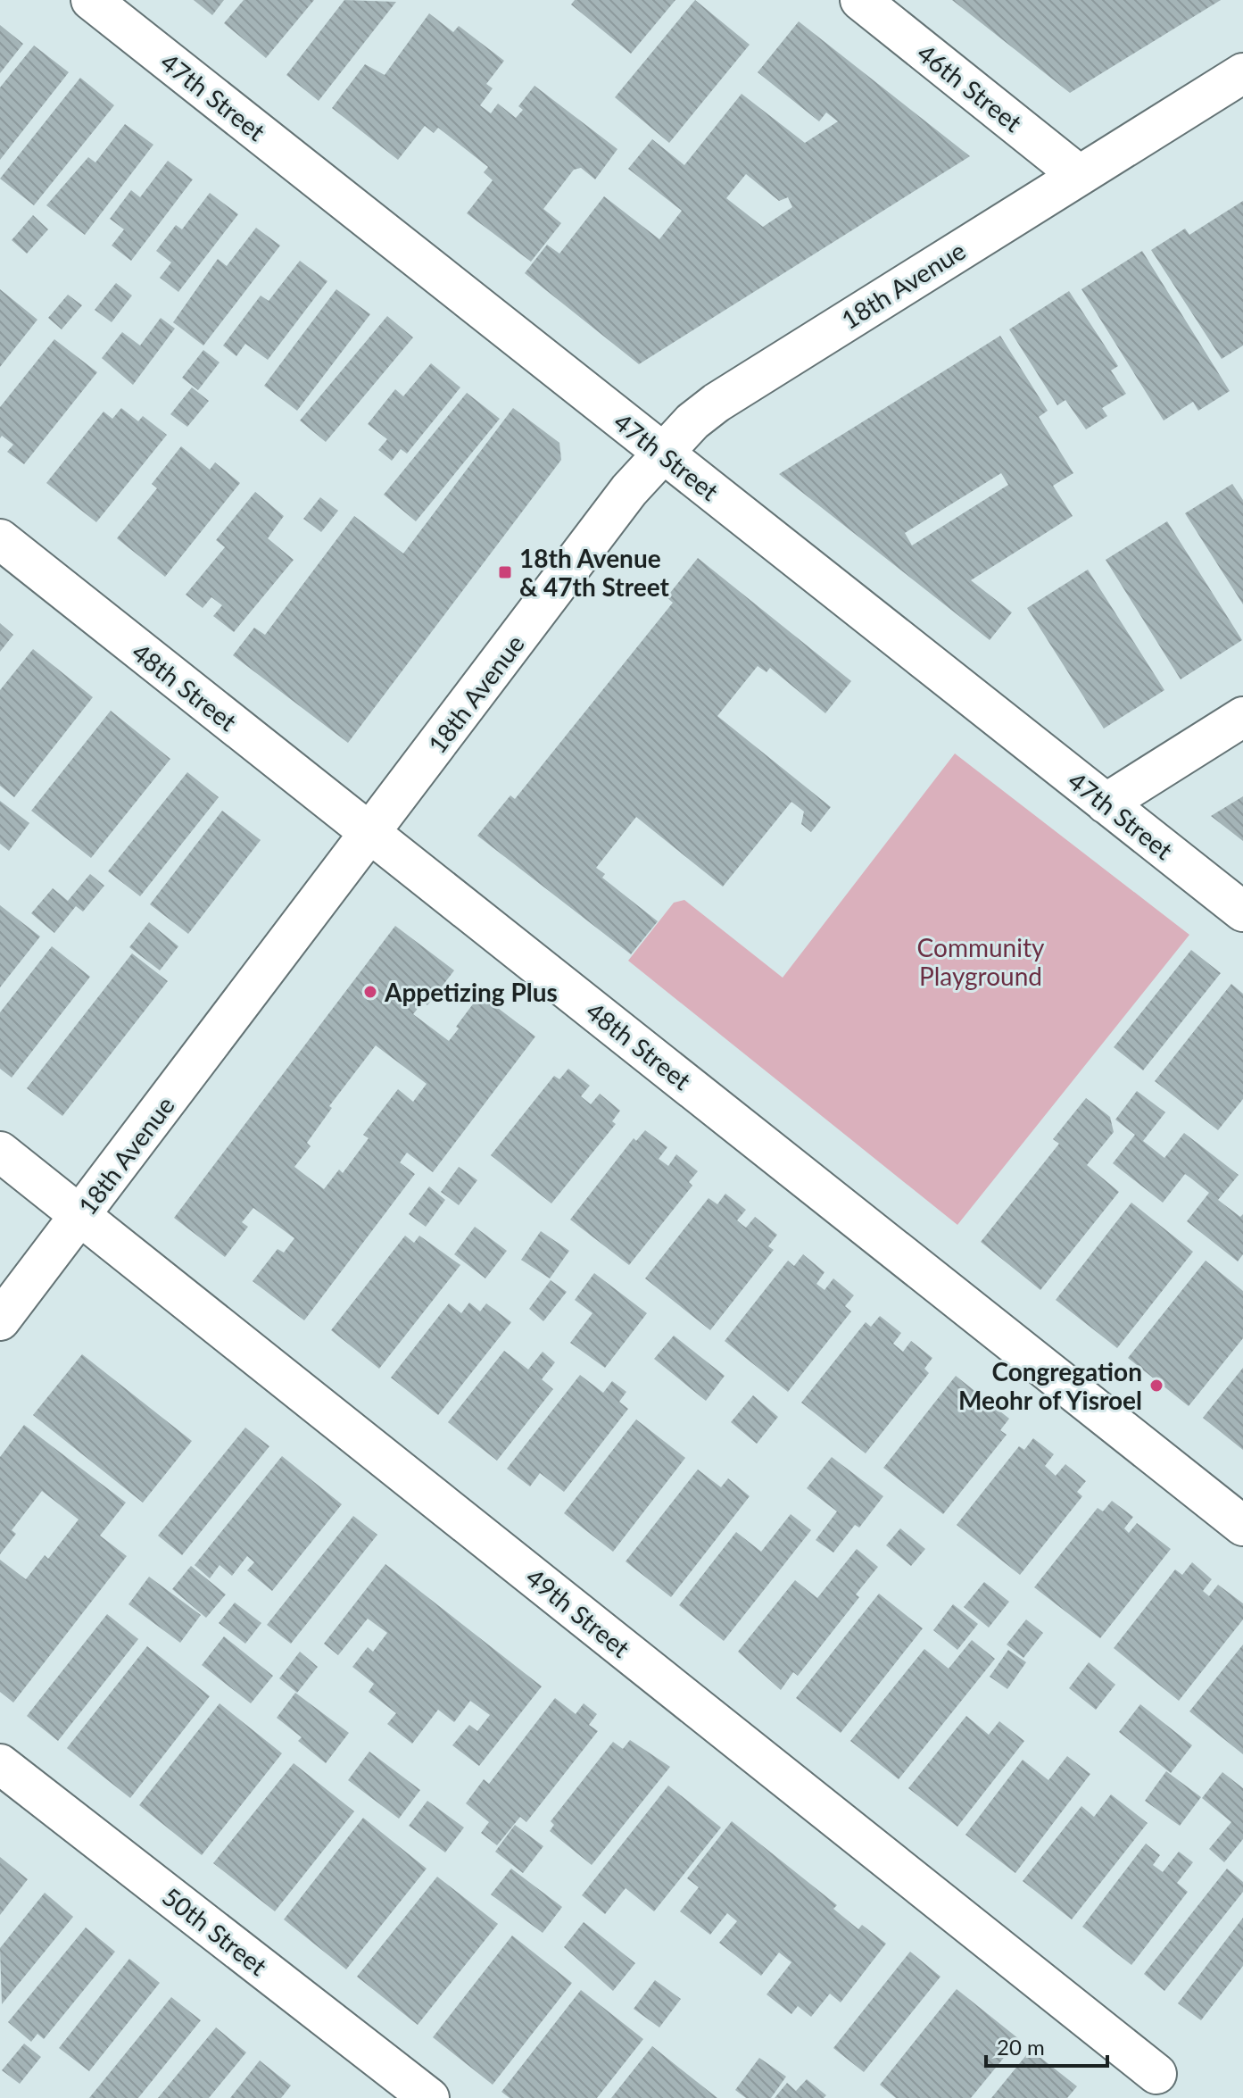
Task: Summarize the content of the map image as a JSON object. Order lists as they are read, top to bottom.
{
  "streets": {
    "street": [
      "46th Street",
      "47th Street",
      "18th Avenue",
      "48th Street",
      "49th Street",
      "50th Street"
    ]
  },
  "crossings": [
    ["46th Street", "18th Avenue"],
    ["47th Street", "18th Avenue"],
    ["18th Avenue", "48th Street"],
    ["18th Avenue", "49th Street"]
  ],
  "parks": ["Community Playground"],
  "places": {
    "transit": ["18th Avenue & 47th Street"],
    "other": ["Appetizing Plus", "Congregation Meohr of Yisroel"]
  },
  "scale_bar": "20 m"
}
